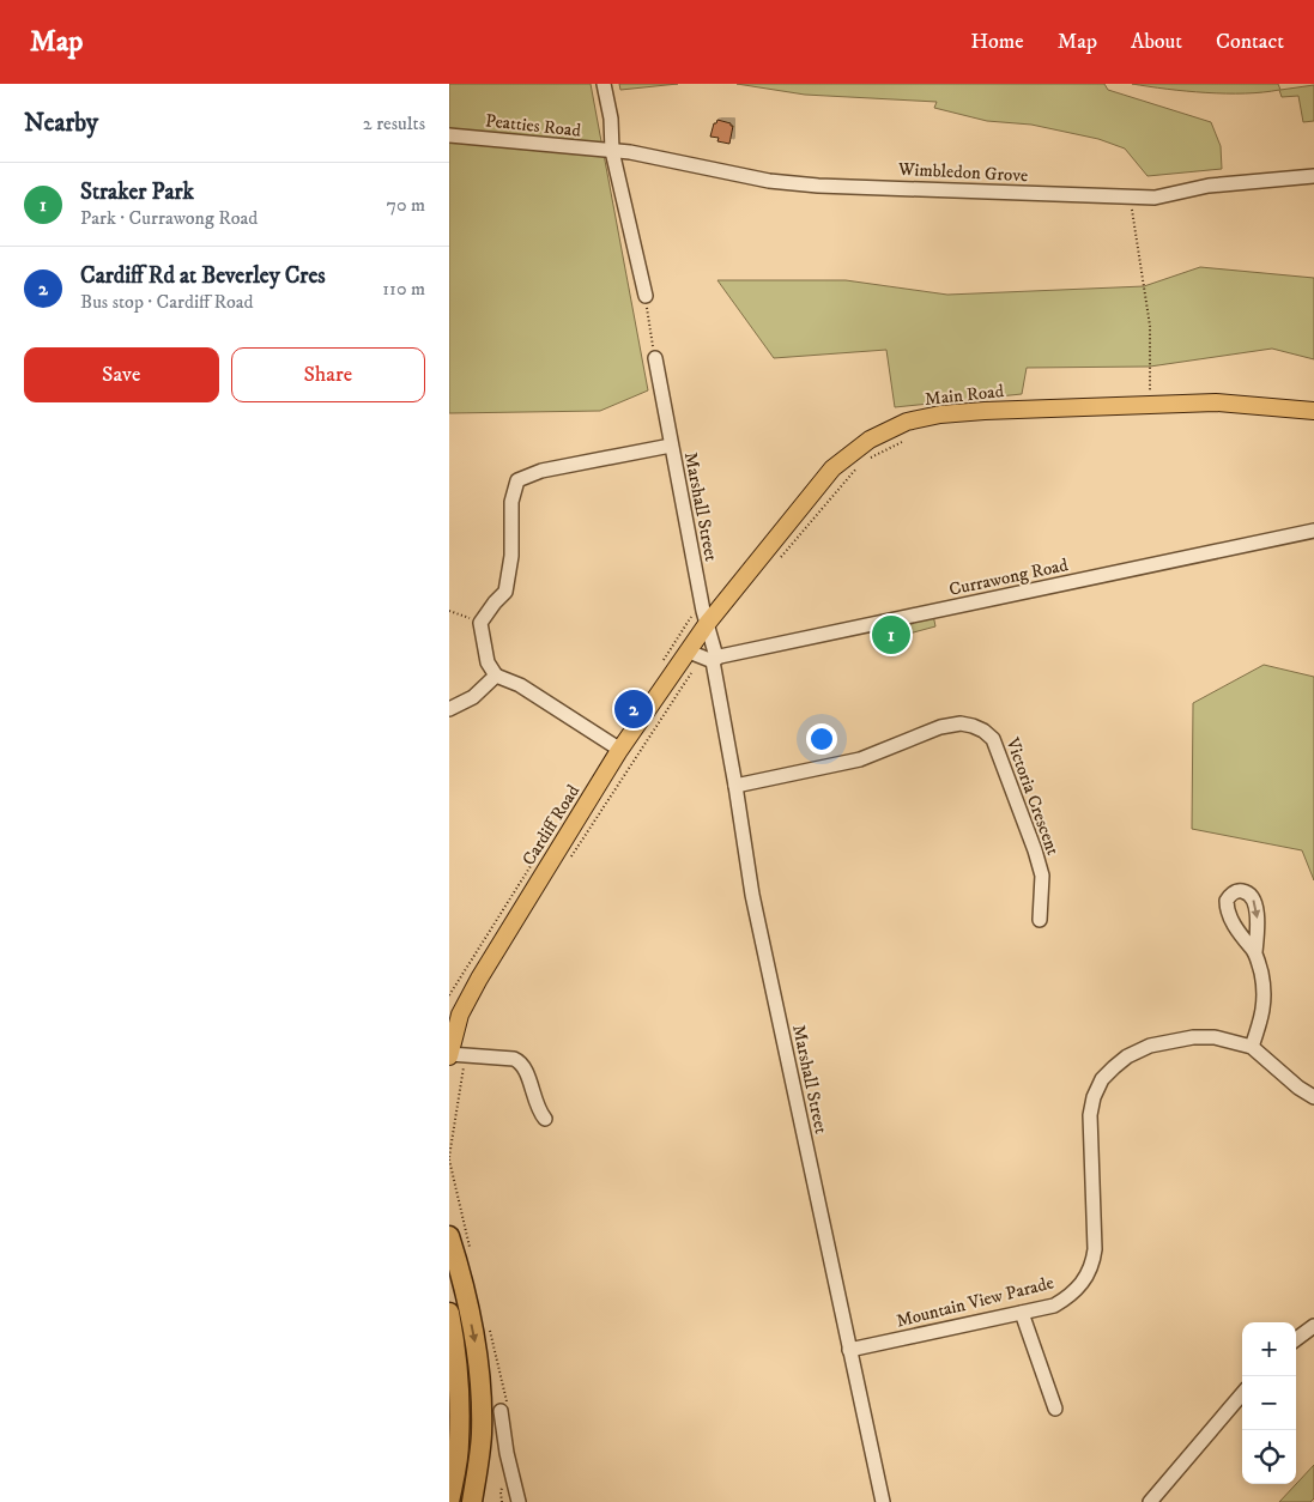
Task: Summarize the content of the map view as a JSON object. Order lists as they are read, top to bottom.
{
  "streets": {
    "main road": ["Main Road", "Cardiff Road"],
    "street": [
      "Peatties Road",
      "Wimbledon Grove",
      "Marshall Street",
      "Currawong Road",
      "Victoria Crescent",
      "Mountain View Parade"
    ]
  },
  "crossings": [
    ["Peatties Road", "Wimbledon Grove"],
    ["Main Road", "Marshall Street"],
    ["Main Road", "Cardiff Road"],
    ["Marshall Street", "Currawong Road"],
    ["Marshall Street", "Victoria Crescent"],
    ["Marshall Street", "Cardiff Road"],
    ["Marshall Street", "Mountain View Parade"]
  ],
  "page": {
    "header": "Map",
    "nav": [
      "Home",
      "Map",
      "About",
      "Contact"
    ],
    "heading": ["Nearby", "2 results"],
    "list": [
      {
        "mark": "1",
        "name": "Straker Park",
        "note": "Park · Currawong Road",
        "value": "70 m"
      },
      {
        "mark": "2",
        "name": "Cardiff Rd at Beverley Cres",
        "note": "Bus stop · Cardiff Road",
        "value": "110 m"
      }
    ],
    "buttons": ["Save", "Share"],
    "pins": ["1", "2"],
    "map_buttons": ["+", "−"]
  }
}
